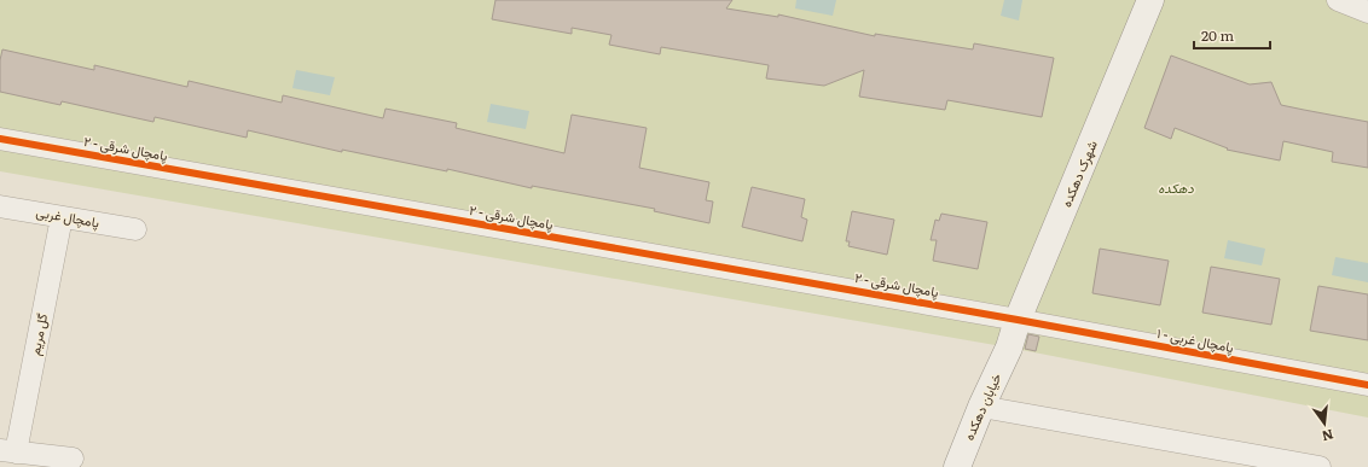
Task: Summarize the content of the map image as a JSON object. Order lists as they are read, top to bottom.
{
  "streets": {
    "street": [
      "پامچال شرقی - ۲",
      "شهرک دهکده",
      "پامچال غربی",
      "گل مریم",
      "پامچال غربی - ۱",
      "خیابان دهکده"
    ]
  },
  "crossings": [
    ["پامچال شرقی - ۲", "شهرک دهکده"],
    ["پامچال شرقی - ۲", "پامچال غربی - ۱"],
    ["شهرک دهکده", "پامچال غربی - ۱"],
    ["شهرک دهکده", "خیابان دهکده"],
    ["پامچال غربی", "گل مریم"]
  ],
  "parks": ["دهکده"],
  "scale_bar": "20 m",
  "north": "bottom"
}
